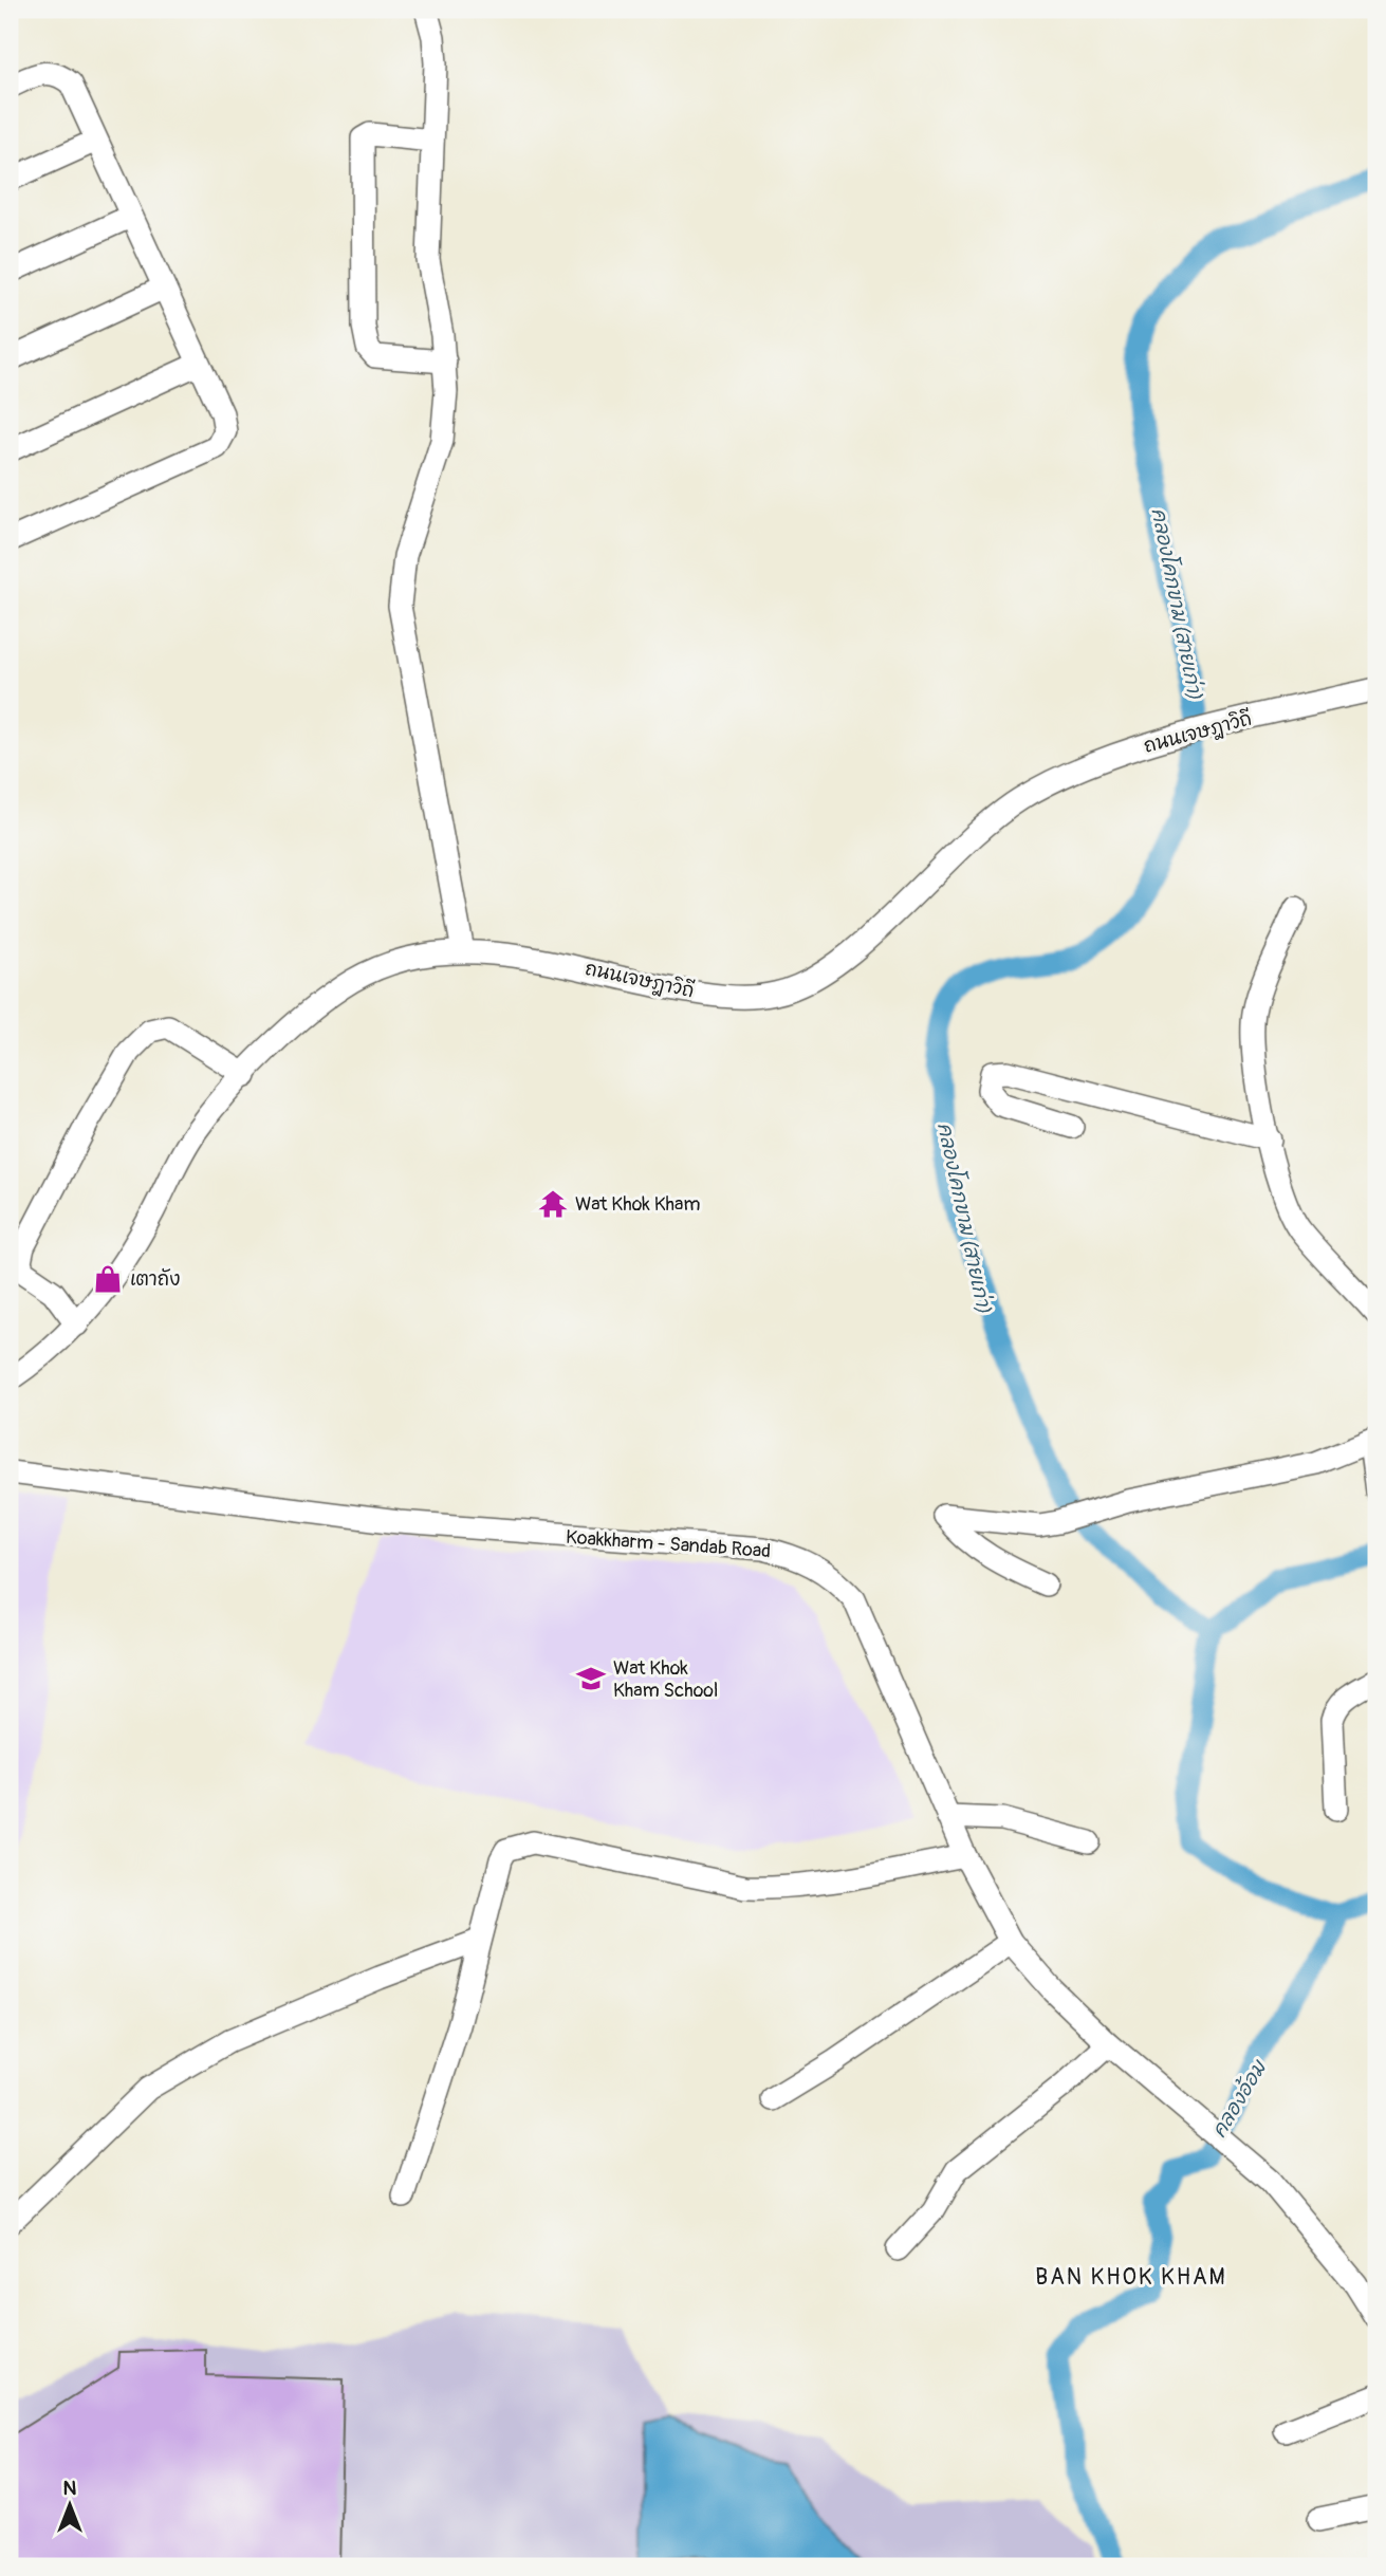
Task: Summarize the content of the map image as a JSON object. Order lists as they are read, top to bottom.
{
  "streets": {
    "street": ["ถนนเจษฎาวิถี", "Koakkharm - Sandab Road"]
  },
  "districts": ["BAN KHOK KHAM"],
  "water": ["คลองโคกขาม (สายเก่า)", "คลองอ้อม"],
  "places": {
    "temple": ["Wat Khok Kham"],
    "shop": ["เตาถัง"],
    "school or university": ["Wat Khok Kham School"]
  },
  "north": "top"
}
